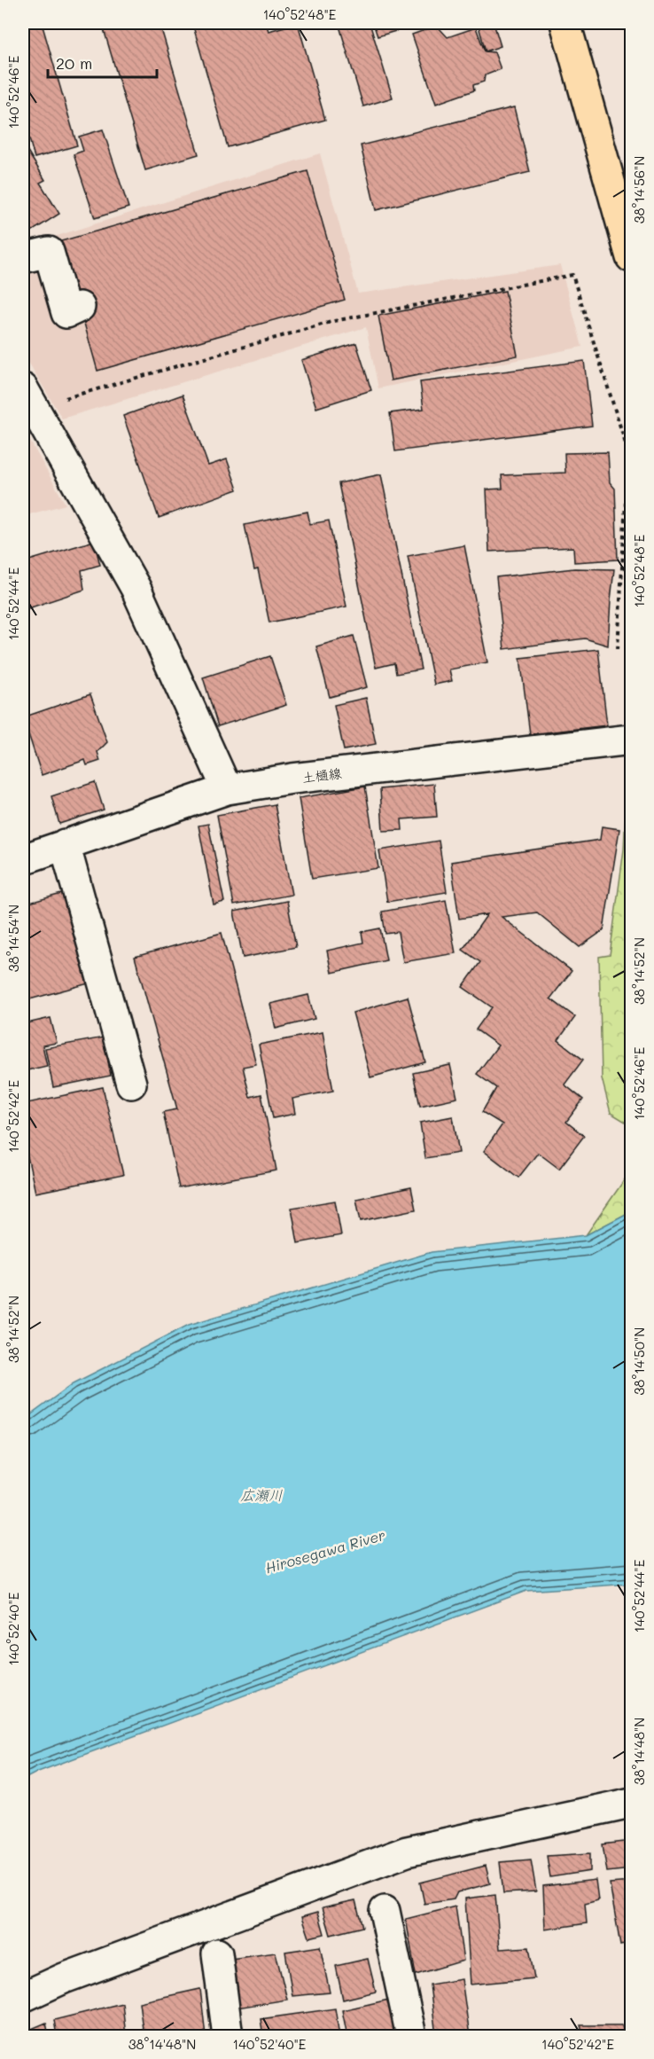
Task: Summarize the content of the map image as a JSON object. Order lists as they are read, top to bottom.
{
  "streets": {
    "street": ["土樋線"]
  },
  "water": ["広瀬川", "Hirosegawa River"],
  "scale_bar": "20 m",
  "coordinates": [
    "140°52'48\"E",
    "140°52'46\"E",
    "38°14'56\"N",
    "140°52'44\"E",
    "38°14'54\"N",
    "38°14'52\"N",
    "140°52'42\"E",
    "38°14'50\"N",
    "140°52'40\"E",
    "38°14'48\"N"
  ]
}
